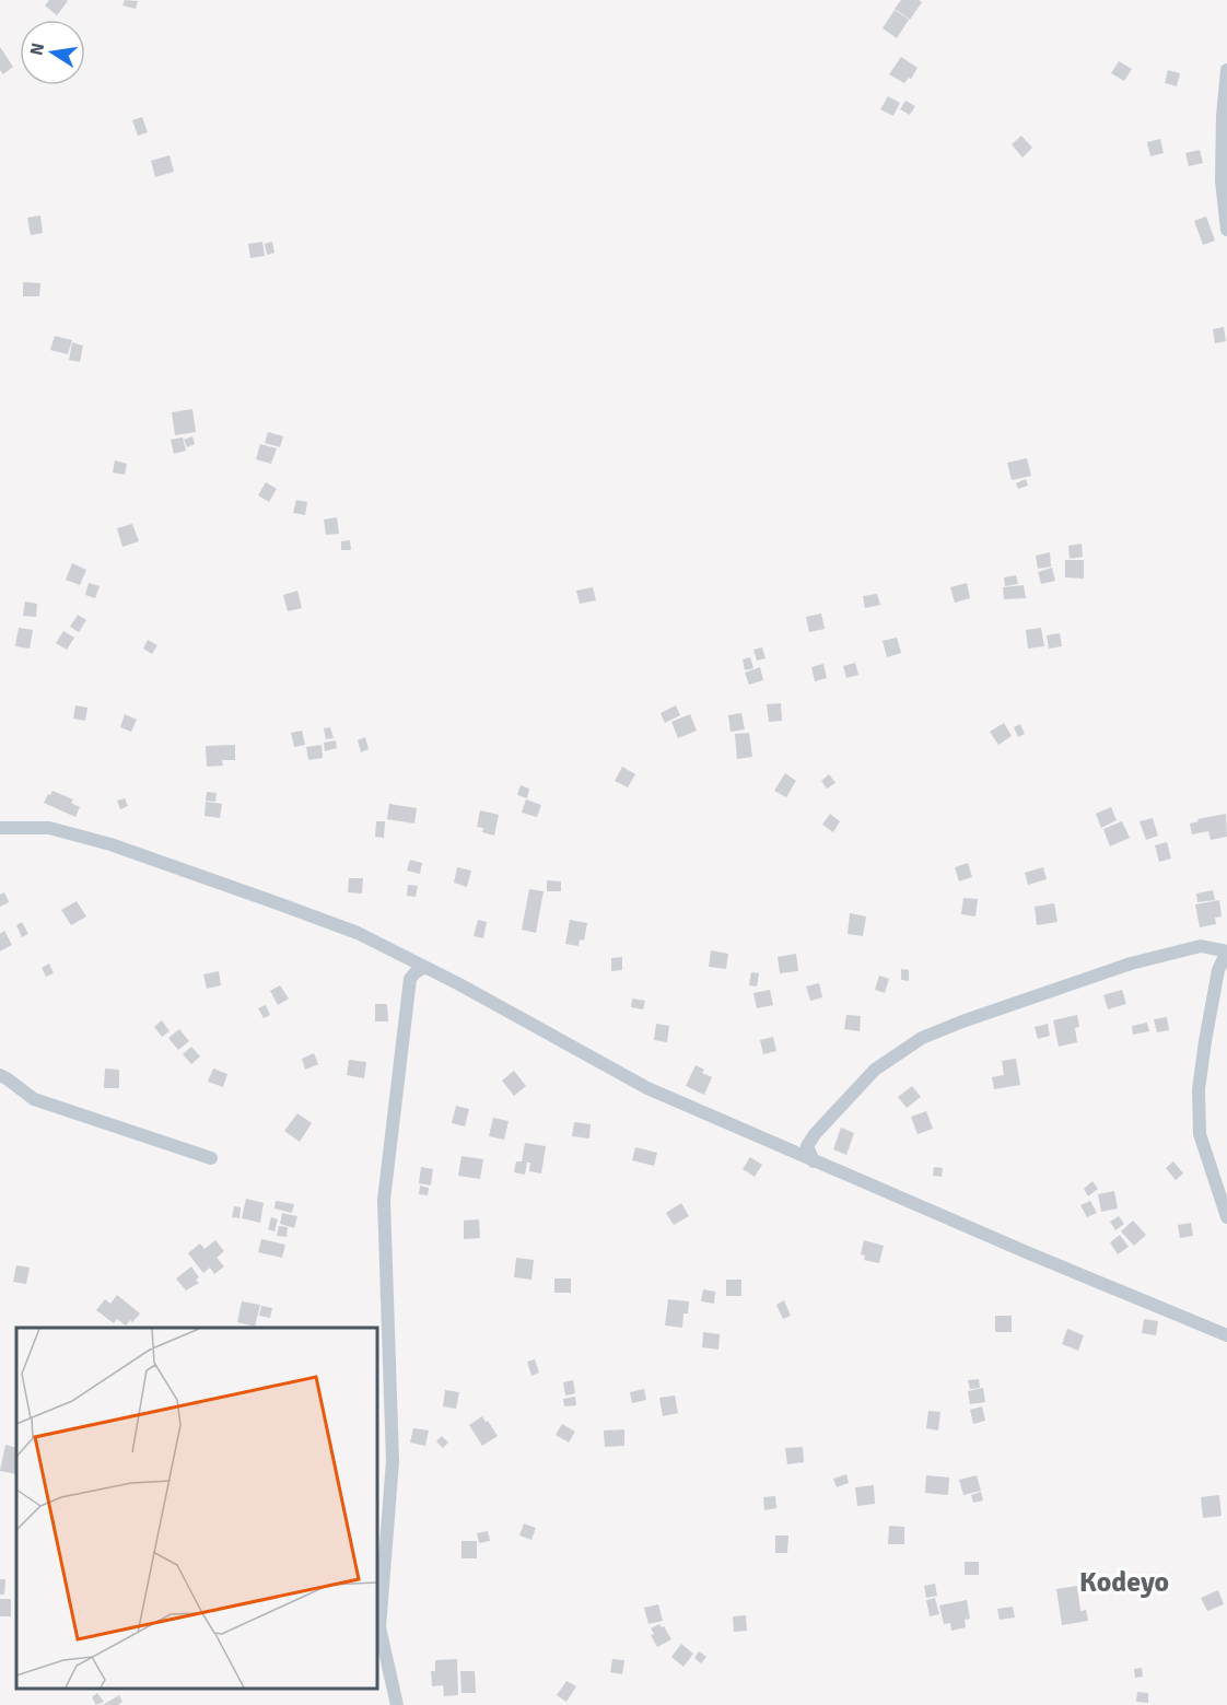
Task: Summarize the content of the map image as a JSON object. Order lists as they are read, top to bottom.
{
  "districts": ["Kodeyo"],
  "north": "left"
}
